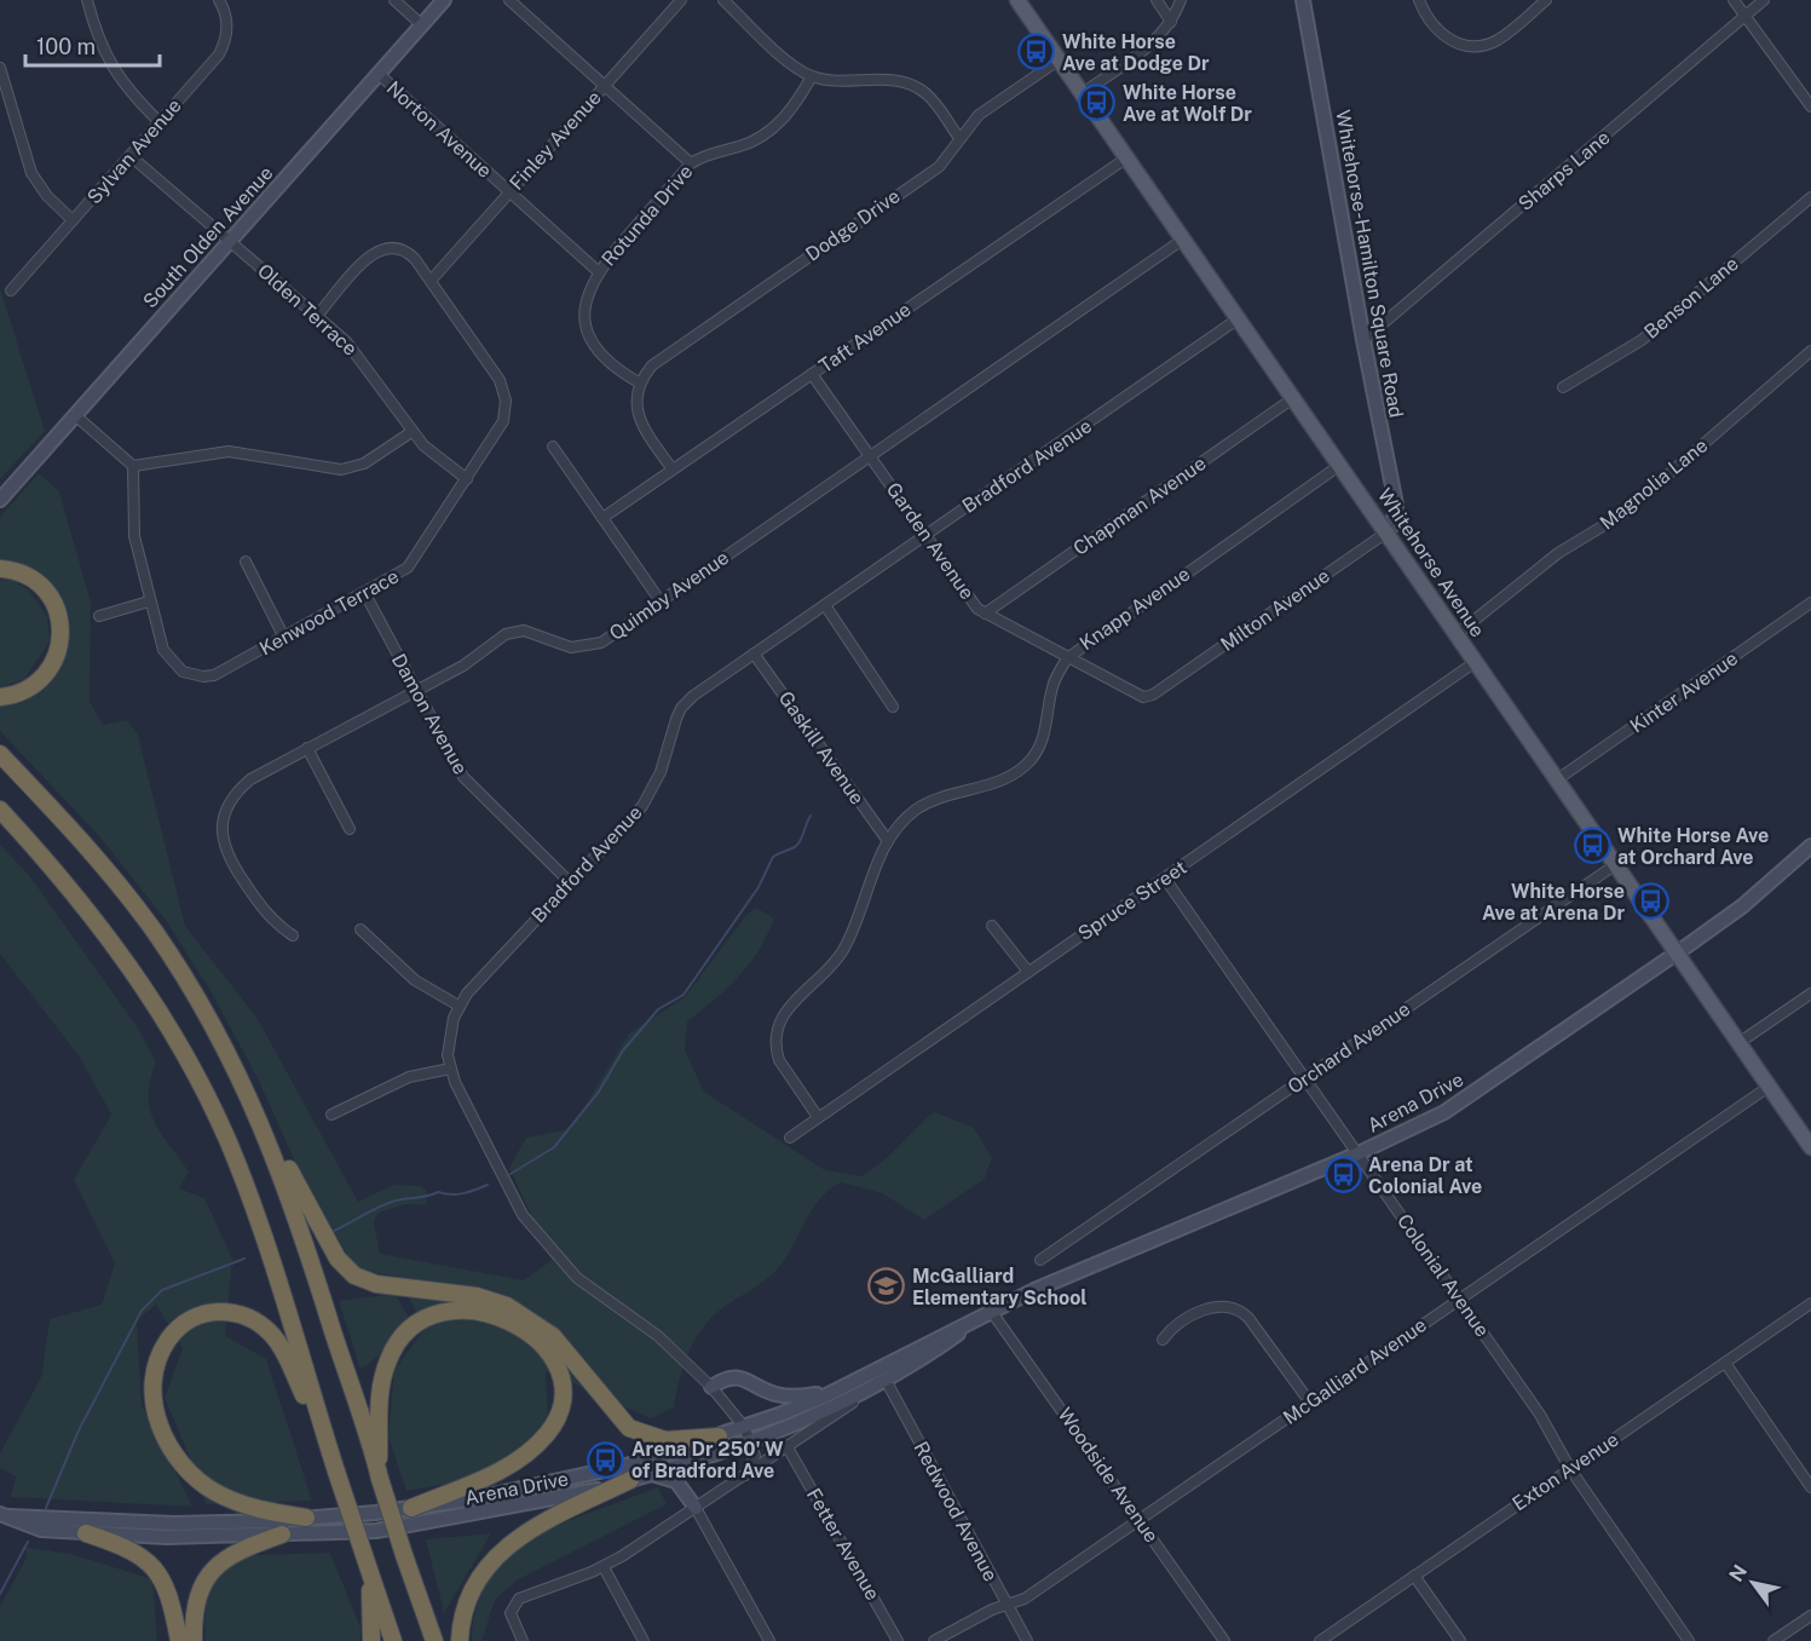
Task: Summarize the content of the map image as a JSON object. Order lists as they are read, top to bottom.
{
  "streets": {
    "main road": [
      "South Olden Avenue",
      "Whitehorse-Hamilton Square Road",
      "Whitehorse Avenue",
      "Arena Drive"
    ],
    "street": [
      "Norton Avenue",
      "Finley Avenue",
      "Sylvan Avenue",
      "Sharps Lane",
      "Rotunda Drive",
      "Dodge Drive",
      "Benson Lane",
      "Olden Terrace",
      "Taft Avenue",
      "Bradford Avenue",
      "Magnolia Lane",
      "Chapman Avenue",
      "Garden Avenue",
      "Quimby Avenue",
      "Knapp Avenue",
      "Milton Avenue",
      "Kenwood Terrace",
      "Kinter Avenue",
      "Damon Avenue",
      "Gaskill Avenue",
      "Spruce Street",
      "Orchard Avenue",
      "Colonial Avenue",
      "McGalliard Avenue",
      "Exton Avenue",
      "Woodside Avenue",
      "Redwood Avenue",
      "Fetter Avenue"
    ]
  },
  "crossings": [
    ["Norton Avenue", "Finley Avenue"],
    ["Norton Avenue", "Rotunda Drive"],
    ["Norton Avenue", "South Olden Avenue"],
    ["Finley Avenue", "Kenwood Terrace"],
    ["Sylvan Avenue", "Olden Terrace"],
    ["Sharps Lane", "Whitehorse-Hamilton Square Road"],
    ["Rotunda Drive", "Dodge Drive"],
    ["Dodge Drive", "Whitehorse Avenue"],
    ["South Olden Avenue", "Olden Terrace"],
    ["Whitehorse-Hamilton Square Road", "Whitehorse Avenue"],
    ["Whitehorse-Hamilton Square Road", "Milton Avenue"],
    ["Olden Terrace", "Kenwood Terrace"],
    ["Taft Avenue", "Garden Avenue"],
    ["Taft Avenue", "Whitehorse Avenue"],
    ["Bradford Avenue", "Garden Avenue"],
    ["Bradford Avenue", "Whitehorse Avenue"],
    ["Bradford Avenue", "Damon Avenue"],
    ["Bradford Avenue", "Gaskill Avenue"],
    ["Bradford Avenue", "Arena Drive"],
    ["Magnolia Lane", "Whitehorse Avenue"],
    ["Chapman Avenue", "Garden Avenue"],
    ["Chapman Avenue", "Whitehorse Avenue"],
    ["Garden Avenue", "Quimby Avenue"],
    ["Garden Avenue", "Knapp Avenue"],
    ["Garden Avenue", "Milton Avenue"],
    ["Whitehorse Avenue", "Quimby Avenue"],
    ["Whitehorse Avenue", "Knapp Avenue"],
    ["Whitehorse Avenue", "Milton Avenue"],
    ["Whitehorse Avenue", "Kinter Avenue"],
    ["Whitehorse Avenue", "Spruce Street"],
    ["Whitehorse Avenue", "Orchard Avenue"],
    ["Whitehorse Avenue", "Arena Drive"],
    ["Whitehorse Avenue", "McGalliard Avenue"],
    ["Quimby Avenue", "Damon Avenue"],
    ["Knapp Avenue", "Gaskill Avenue"],
    ["Knapp Avenue", "Spruce Street"],
    ["Kenwood Terrace", "Damon Avenue"],
    ["Spruce Street", "Colonial Avenue"],
    ["Orchard Avenue", "Colonial Avenue"],
    ["Arena Drive", "Colonial Avenue"],
    ["Arena Drive", "Woodside Avenue"],
    ["Arena Drive", "Redwood Avenue"],
    ["Colonial Avenue", "McGalliard Avenue"],
    ["Colonial Avenue", "Exton Avenue"],
    ["McGalliard Avenue", "Woodside Avenue"],
    ["McGalliard Avenue", "Redwood Avenue"]
  ],
  "places": {
    "bus stop": [
      "White Horse Ave at Dodge Dr",
      "White Horse Ave at Wolf Dr",
      "White Horse Ave at Orchard Ave",
      "White Horse Ave at Arena Dr",
      "Arena Dr at Colonial Ave",
      "Arena Dr 250' W of Bradford Ave"
    ],
    "school or university": ["McGalliard Elementary School"]
  },
  "scale_bar": "100 m",
  "north": "top left"
}
